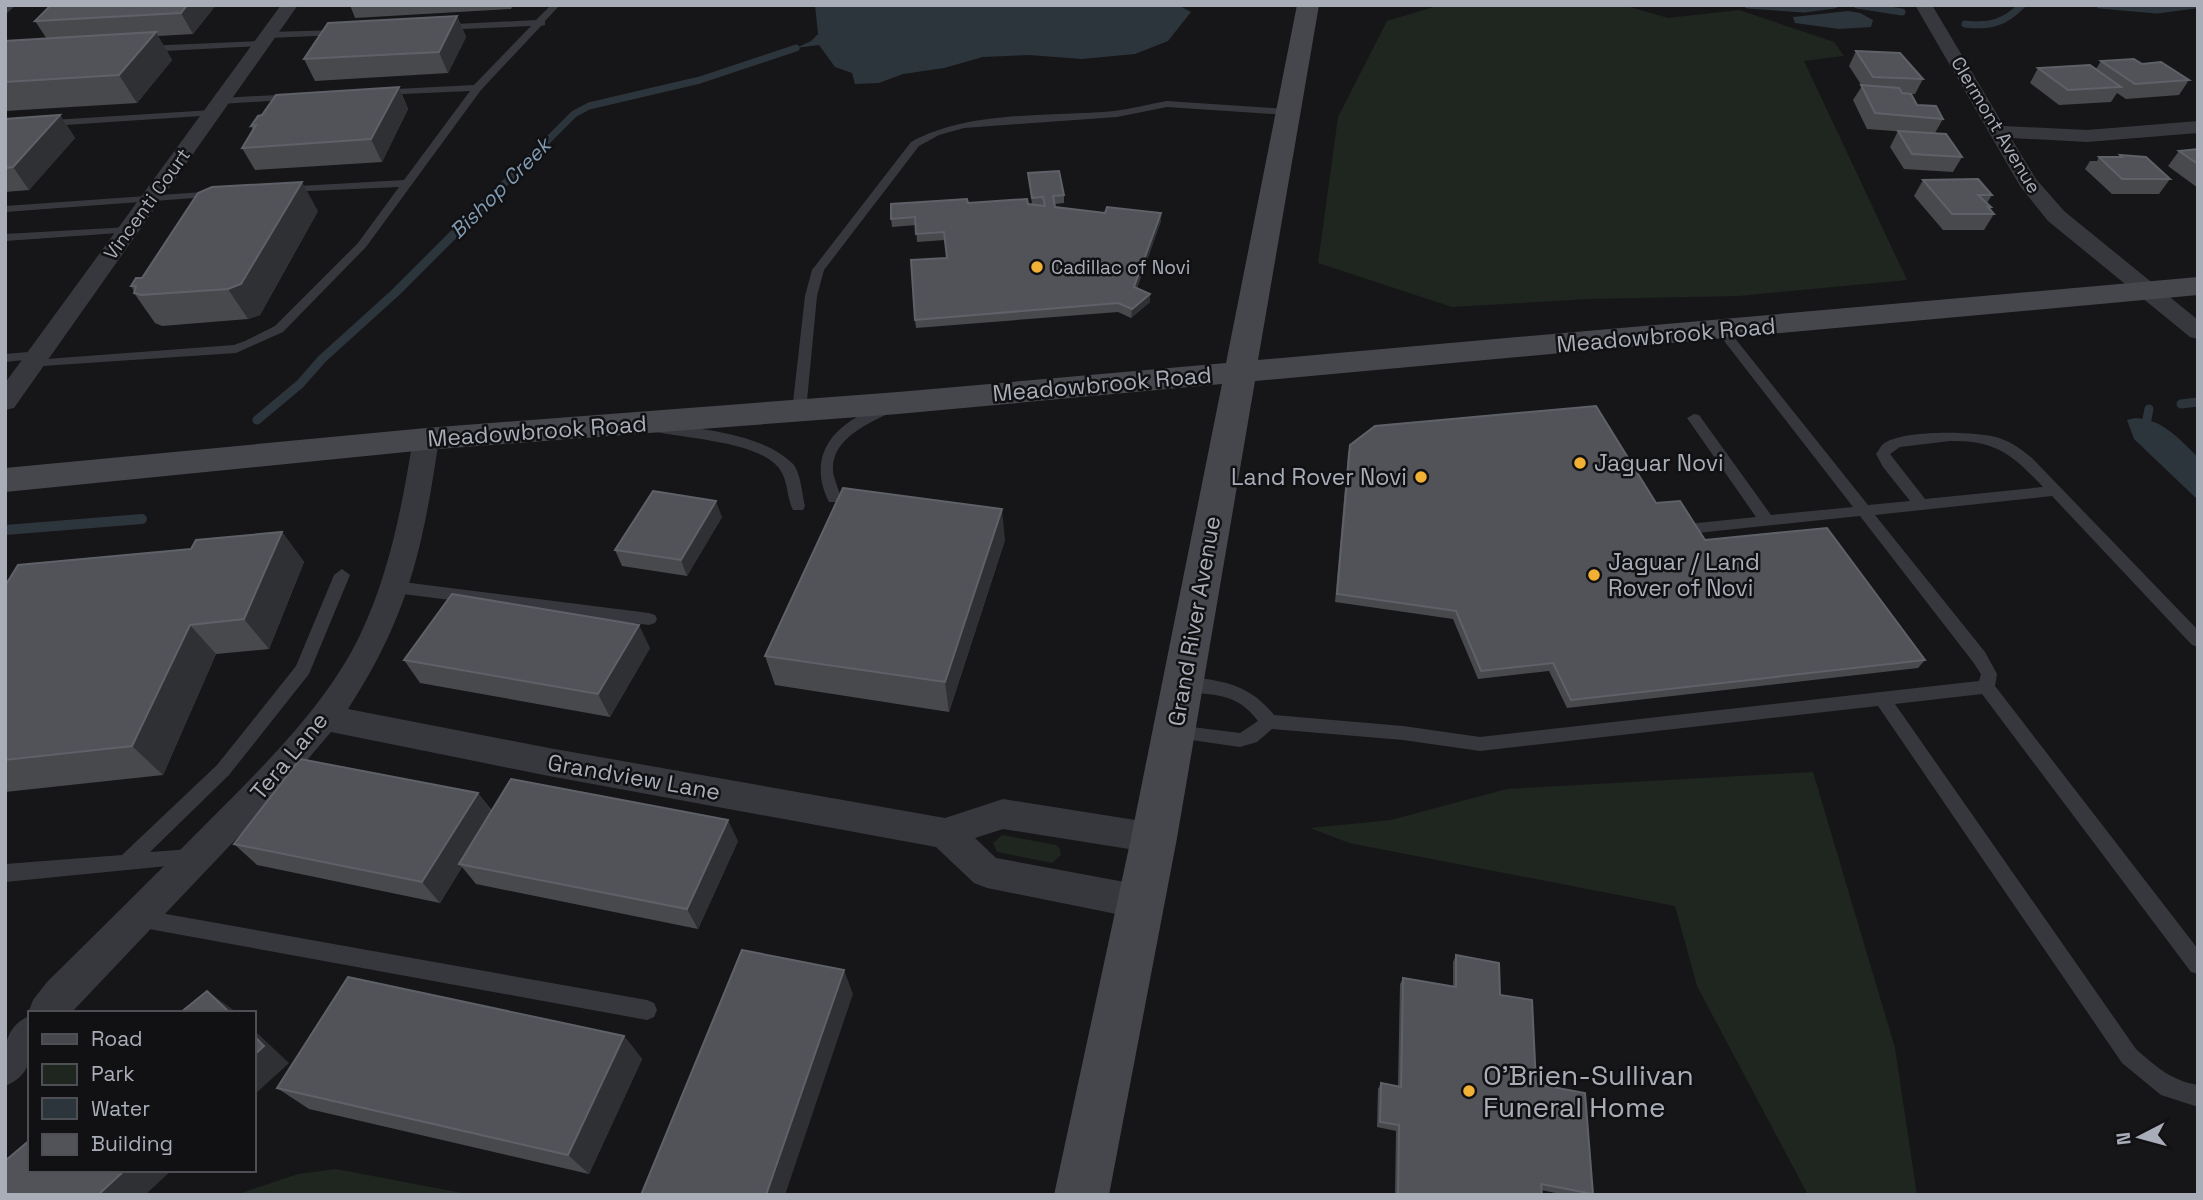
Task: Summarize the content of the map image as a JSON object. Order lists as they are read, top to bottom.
{
  "streets": {
    "street": [
      "Clermont Avenue",
      "Vincenti Court",
      "Meadowbrook Road",
      "Grand River Avenue",
      "Tera Lane",
      "Grandview Lane"
    ]
  },
  "crossings": [
    ["Clermont Avenue", "Meadowbrook Road"],
    ["Meadowbrook Road", "Grand River Avenue"],
    ["Meadowbrook Road", "Tera Lane"],
    ["Grand River Avenue", "Grandview Lane"],
    ["Tera Lane", "Grandview Lane"]
  ],
  "water": ["Bishop Creek"],
  "places": [
    "Cadillac of Novi",
    "Jaguar Novi",
    "Land Rover Novi",
    "Jaguar / Land Rover of Novi",
    "O’Brien-Sullivan Funeral Home"
  ],
  "legend": [
    "Road",
    "Park",
    "Water",
    "Building"
  ],
  "north": "left"
}
